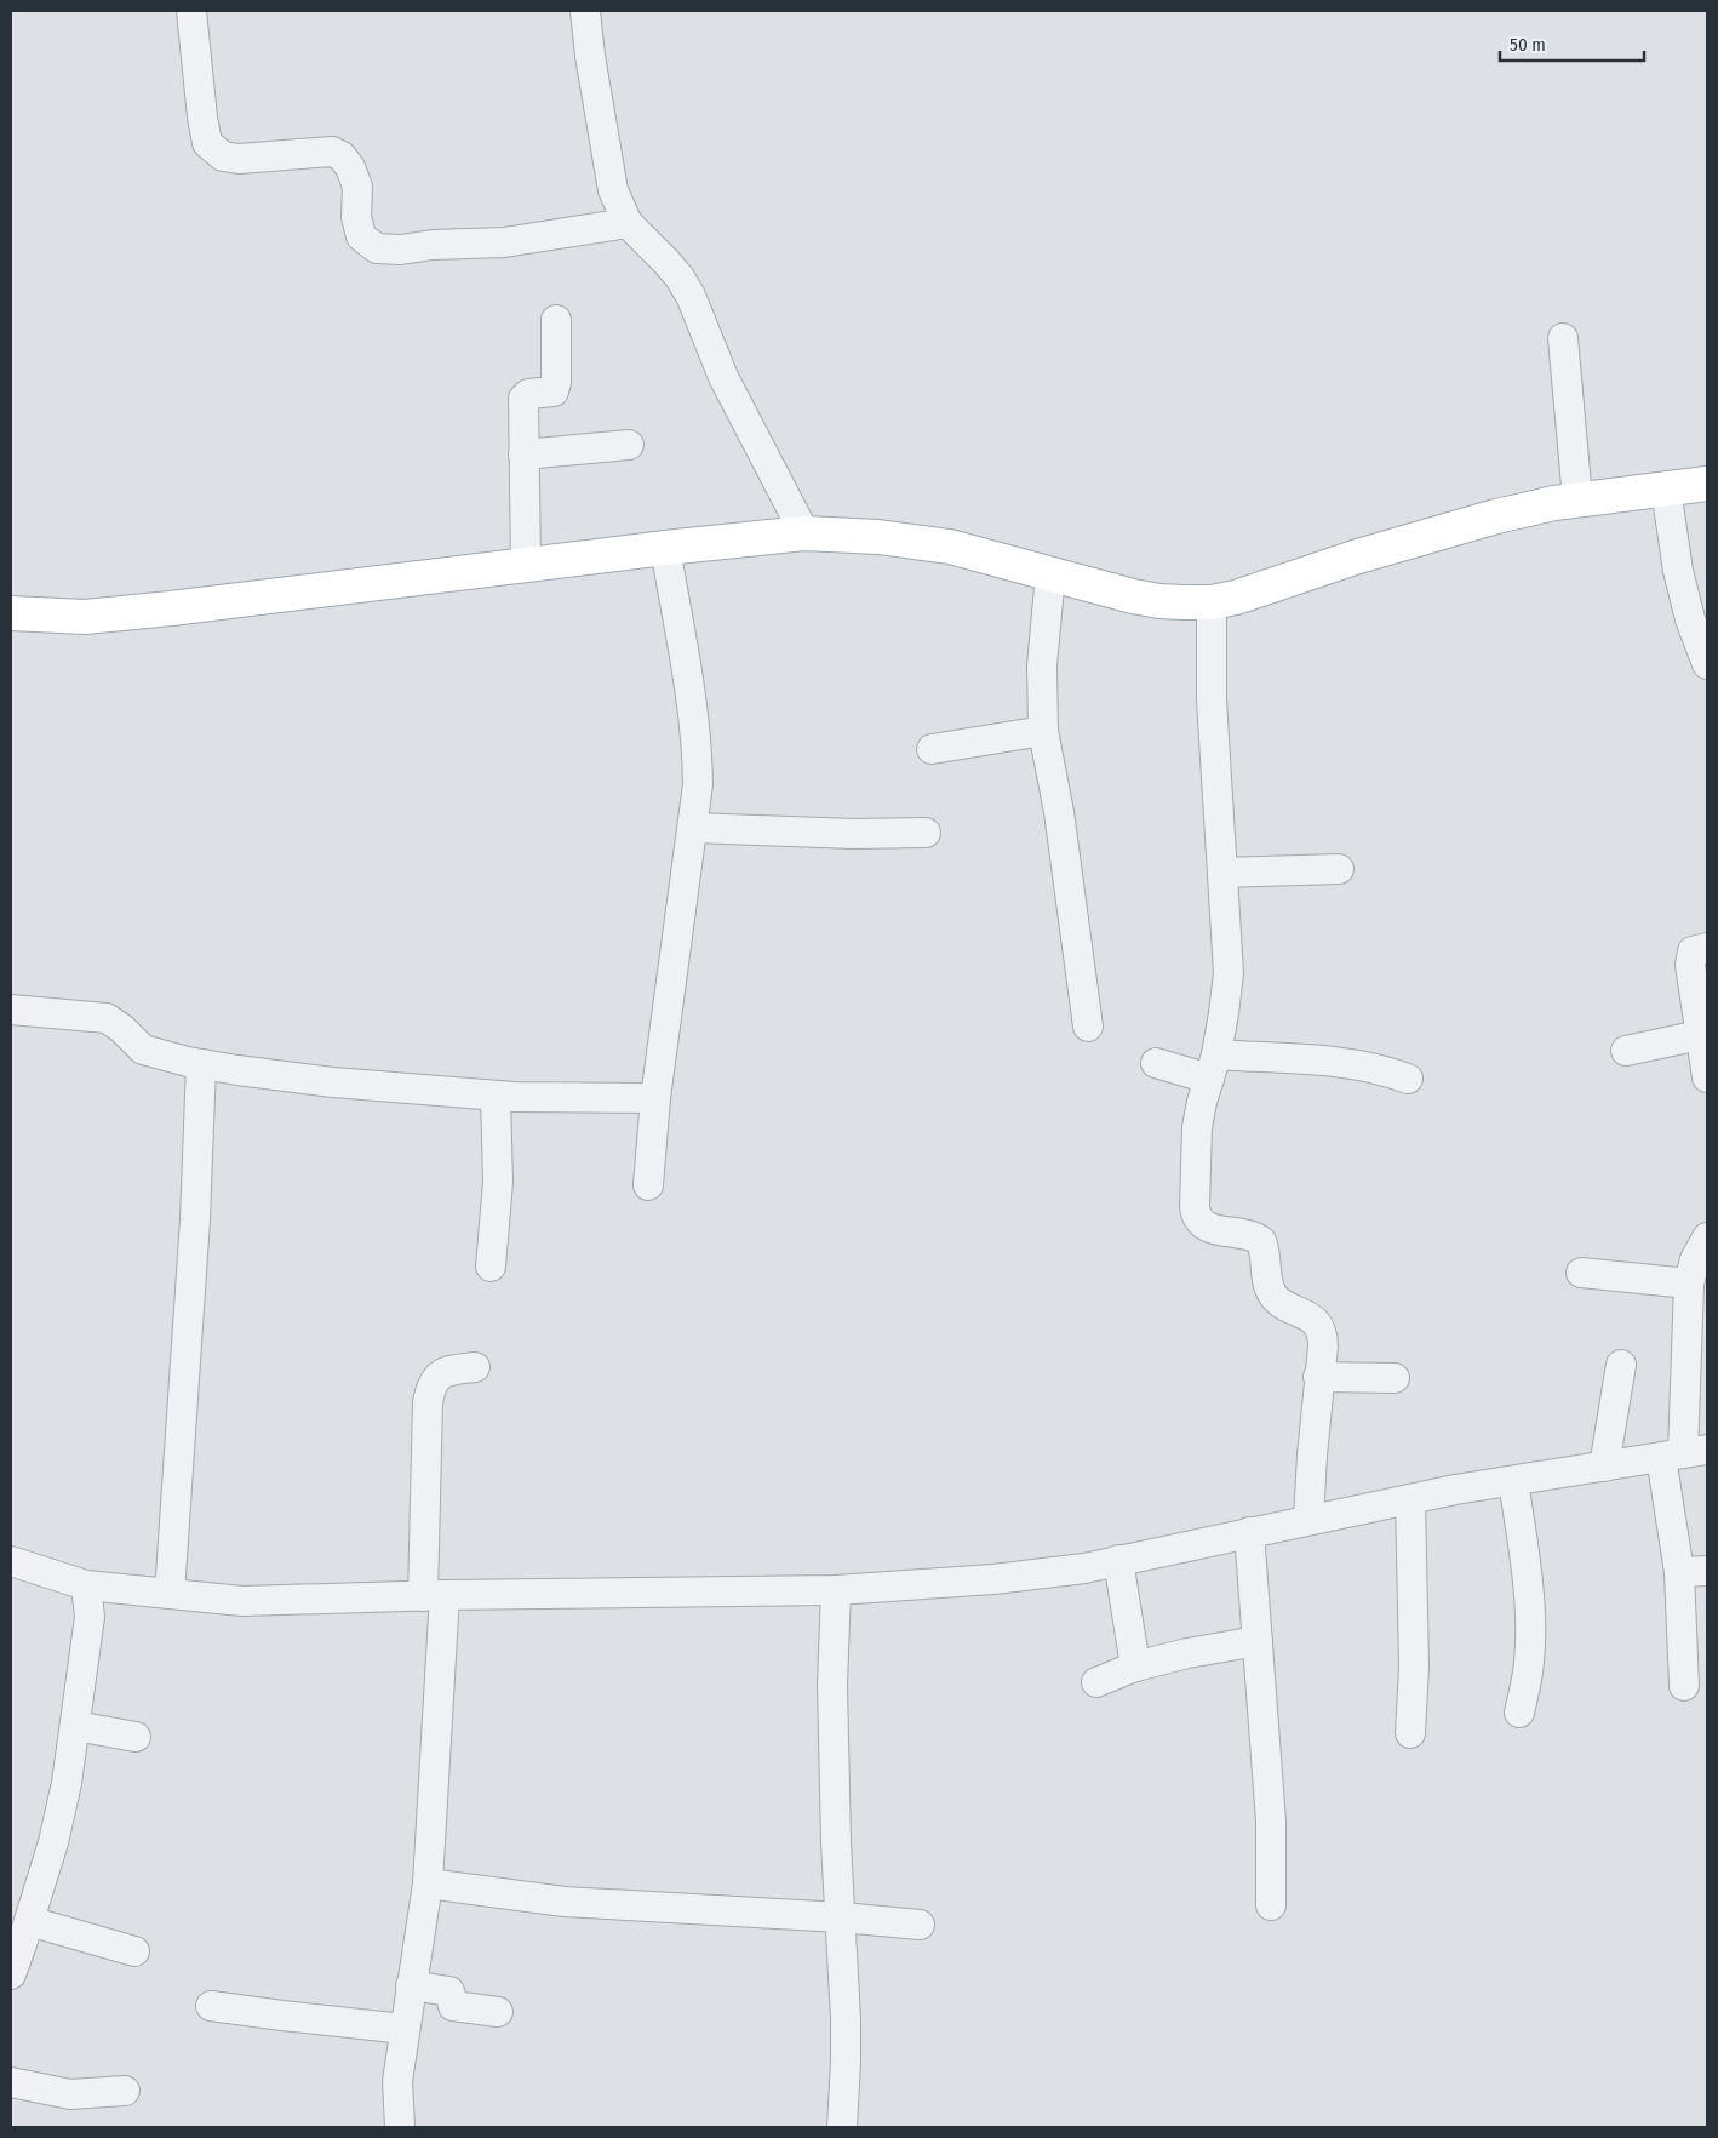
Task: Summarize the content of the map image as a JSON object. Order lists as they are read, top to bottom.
{
  "scale_bar": "50 m"
}
